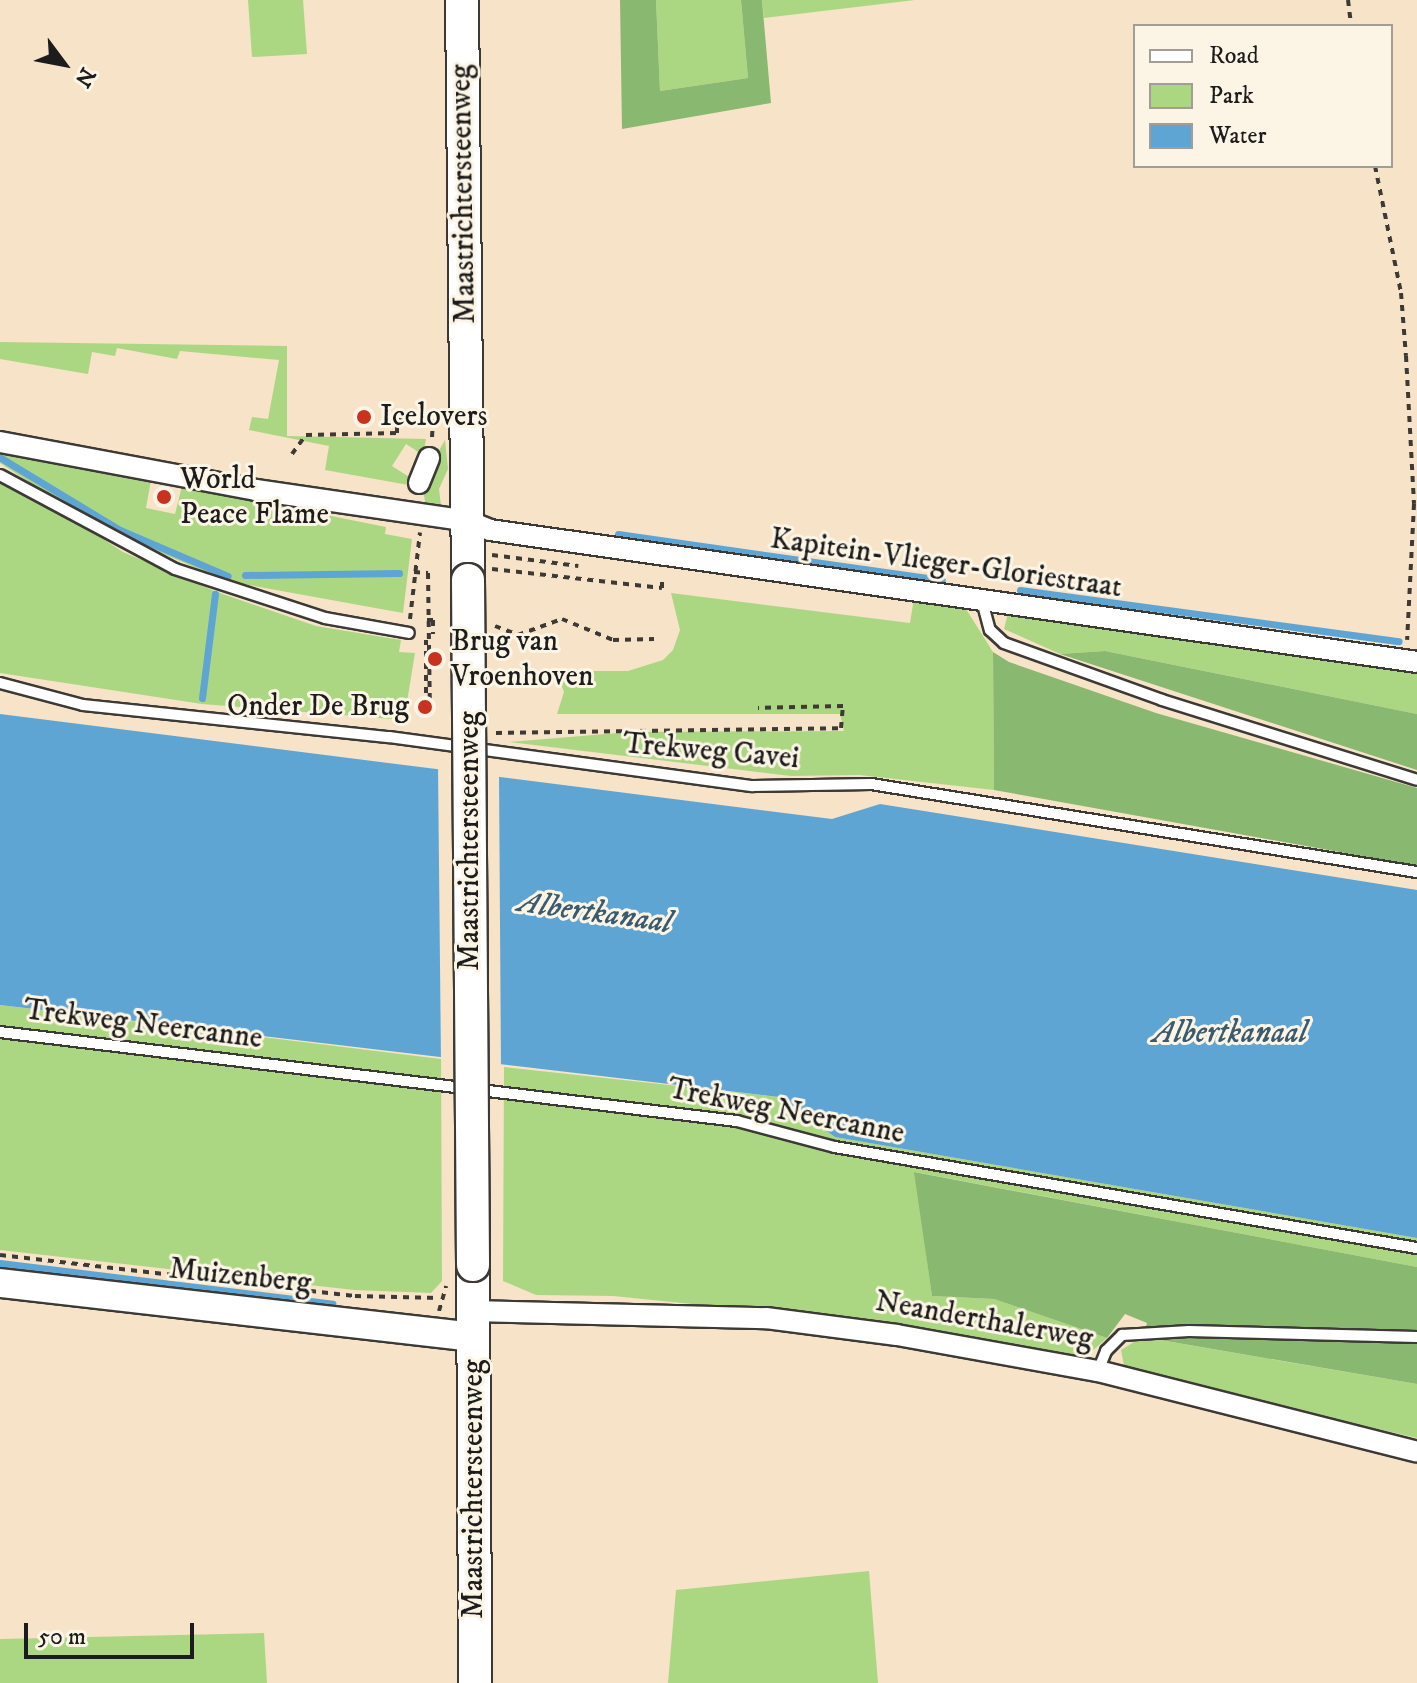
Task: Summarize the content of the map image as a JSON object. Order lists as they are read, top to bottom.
{
  "streets": {
    "main road": ["Maastrichtersteenweg"],
    "street": ["Kapitein-Vlieger-Gloriestraat", "Muizenberg", "Neanderthalerweg"],
    "lane": ["Trekweg Cavei", "Trekweg Neercanne"]
  },
  "crossings": [
    ["Maastrichtersteenweg", "Kapitein-Vlieger-Gloriestraat"],
    ["Maastrichtersteenweg", "Muizenberg"],
    ["Maastrichtersteenweg", "Neanderthalerweg"],
    ["Muizenberg", "Neanderthalerweg"]
  ],
  "water": ["Albertkanaal"],
  "places": [
    "Icelovers",
    "World Peace Flame",
    "Brug van Vroenhoven",
    "Onder De Brug"
  ],
  "legend": ["Road", "Park", "Water"],
  "scale_bar": "50 m",
  "north": "bottom right"
}
